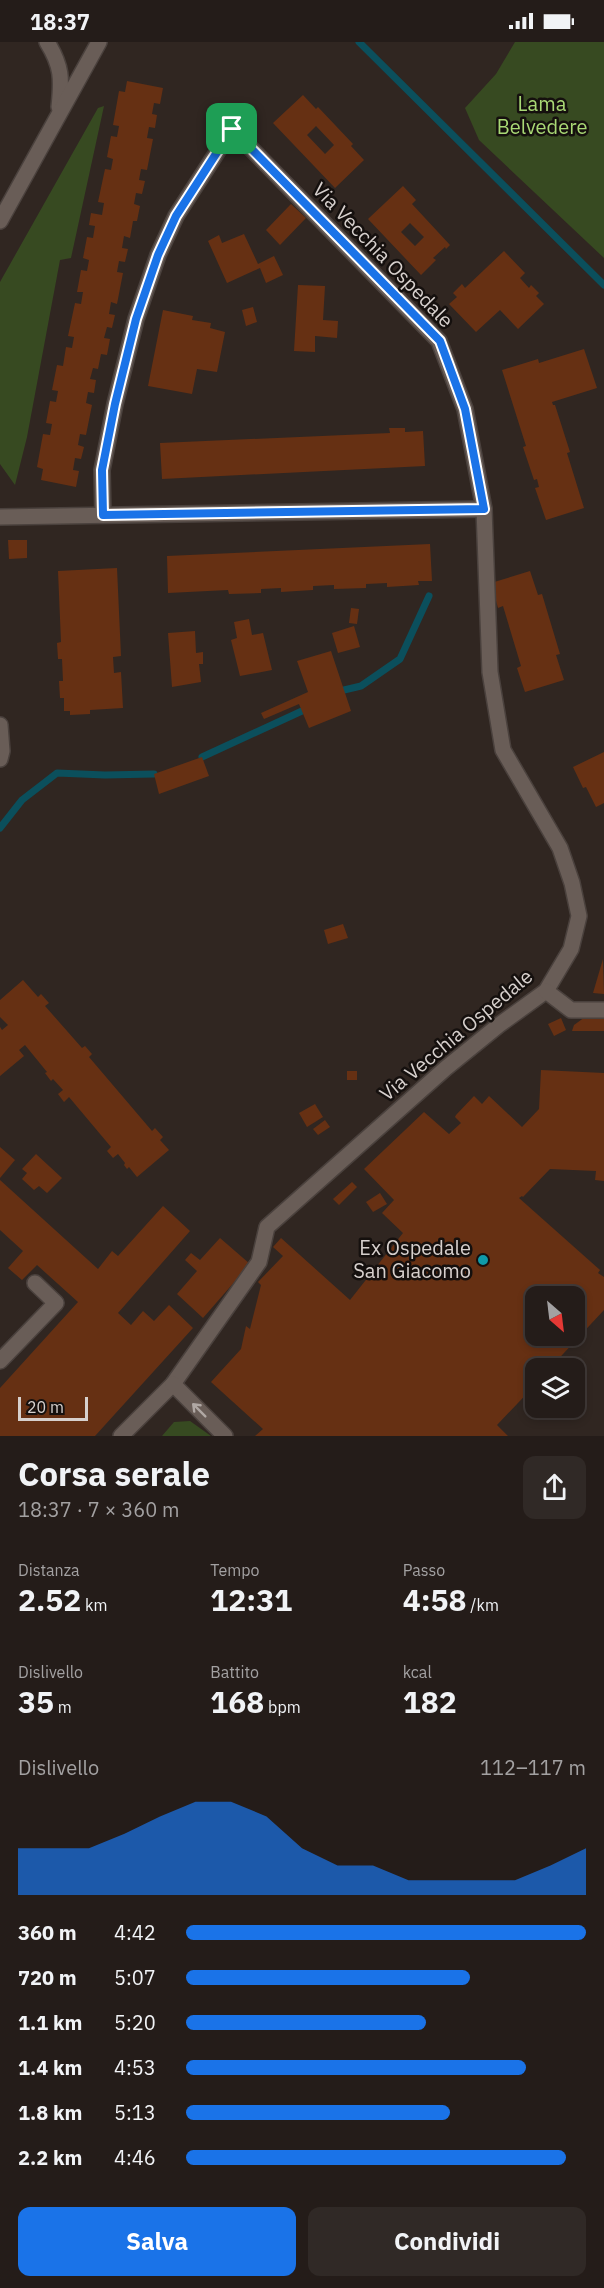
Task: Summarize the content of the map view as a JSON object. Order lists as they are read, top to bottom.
{
  "streets": {
    "street": ["Via Vecchia Ospedale"]
  },
  "parks": ["Lama Belvedere"],
  "places": ["Ex Ospedale San Giacomo"],
  "scale_bar": "20 m",
  "north": "bottom right",
  "page": {
    "status": "18:37",
    "scale": "20 m",
    "heading": ["Corsa serale", "18:37 · 7 × 360 m"],
    "stats": [
      ["Distanza", "2.52 km"],
      ["Tempo", "12:31"],
      ["Passo", "4:58 /km"],
      ["Dislivello", "35 m"],
      ["Battito", "168 bpm"],
      ["kcal", "182"]
    ],
    "chart": ["Dislivello", "112–117 m"],
    "list": [
      {
        "name": "360 m",
        "note": "4:42"
      },
      {
        "name": "720 m",
        "note": "5:07"
      },
      {
        "name": "1.1 km",
        "note": "5:20"
      },
      {
        "name": "1.4 km",
        "note": "4:53"
      },
      {
        "name": "1.8 km",
        "note": "5:13"
      },
      {
        "name": "2.2 km",
        "note": "4:46"
      }
    ],
    "buttons": ["Salva", "Condividi"]
  }
}
